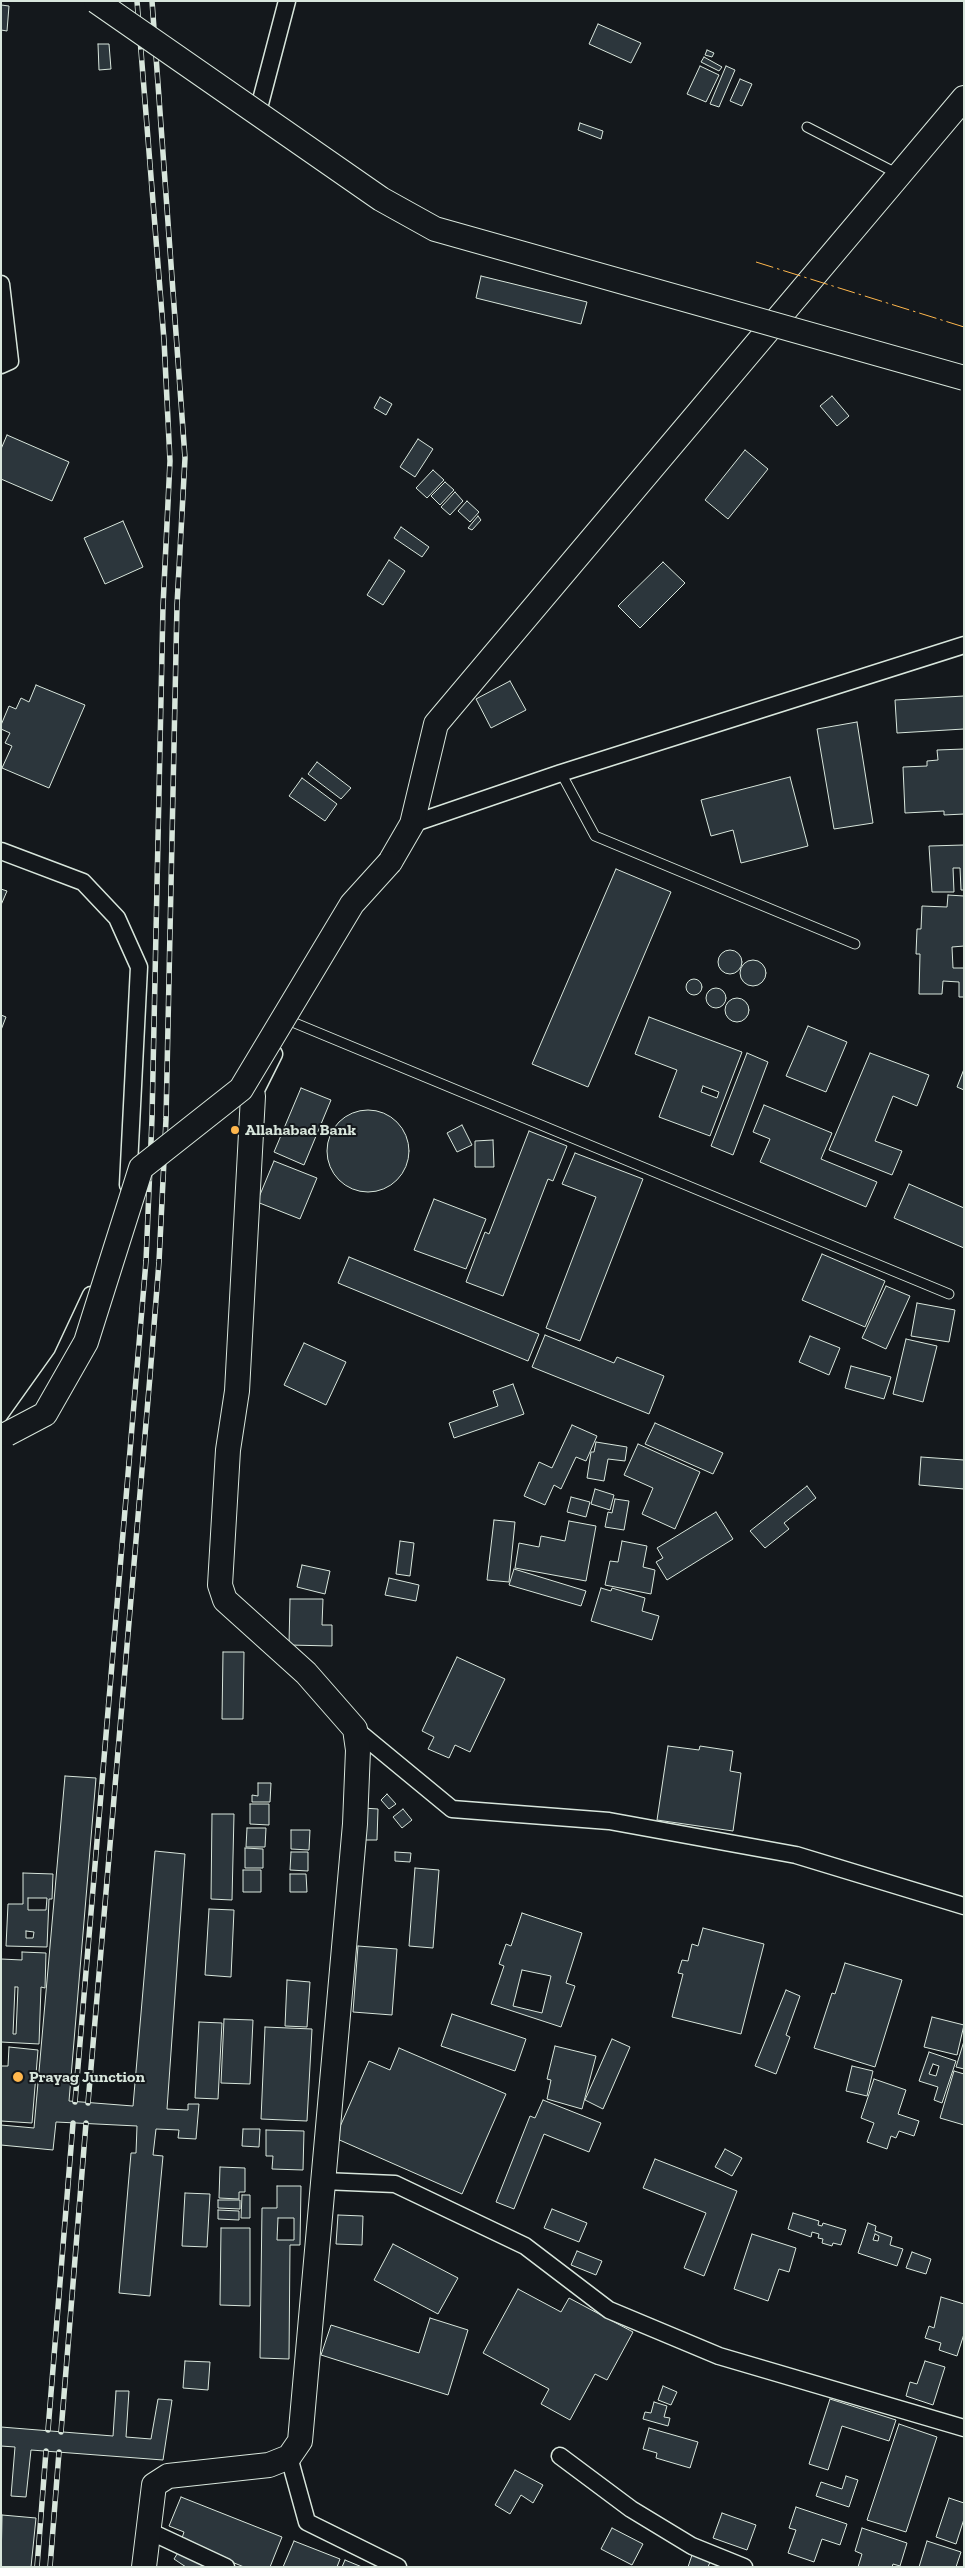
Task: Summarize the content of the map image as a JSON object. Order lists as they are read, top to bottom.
{
  "places": ["Allahabad Bank", "Prayag Junction"]
}
